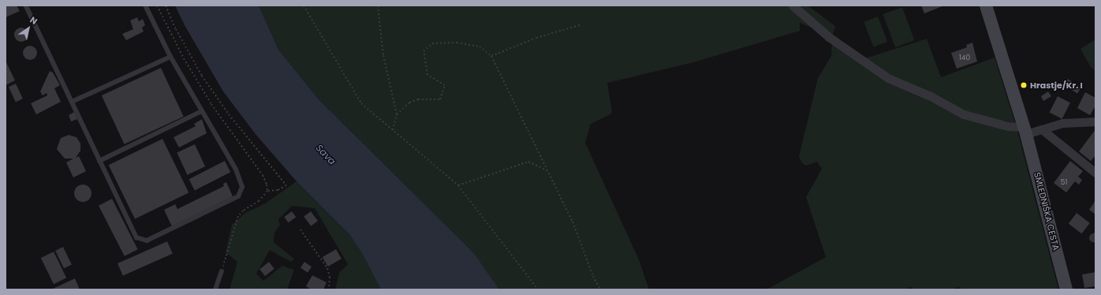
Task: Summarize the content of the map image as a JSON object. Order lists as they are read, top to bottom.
{
  "streets": {
    "street": ["SMLEDNIŠKA CESTA"]
  },
  "water": ["Sava"],
  "places": ["Hrastje/Kr. I"],
  "house_numbers": ["140", "51"],
  "north": "top right"
}
